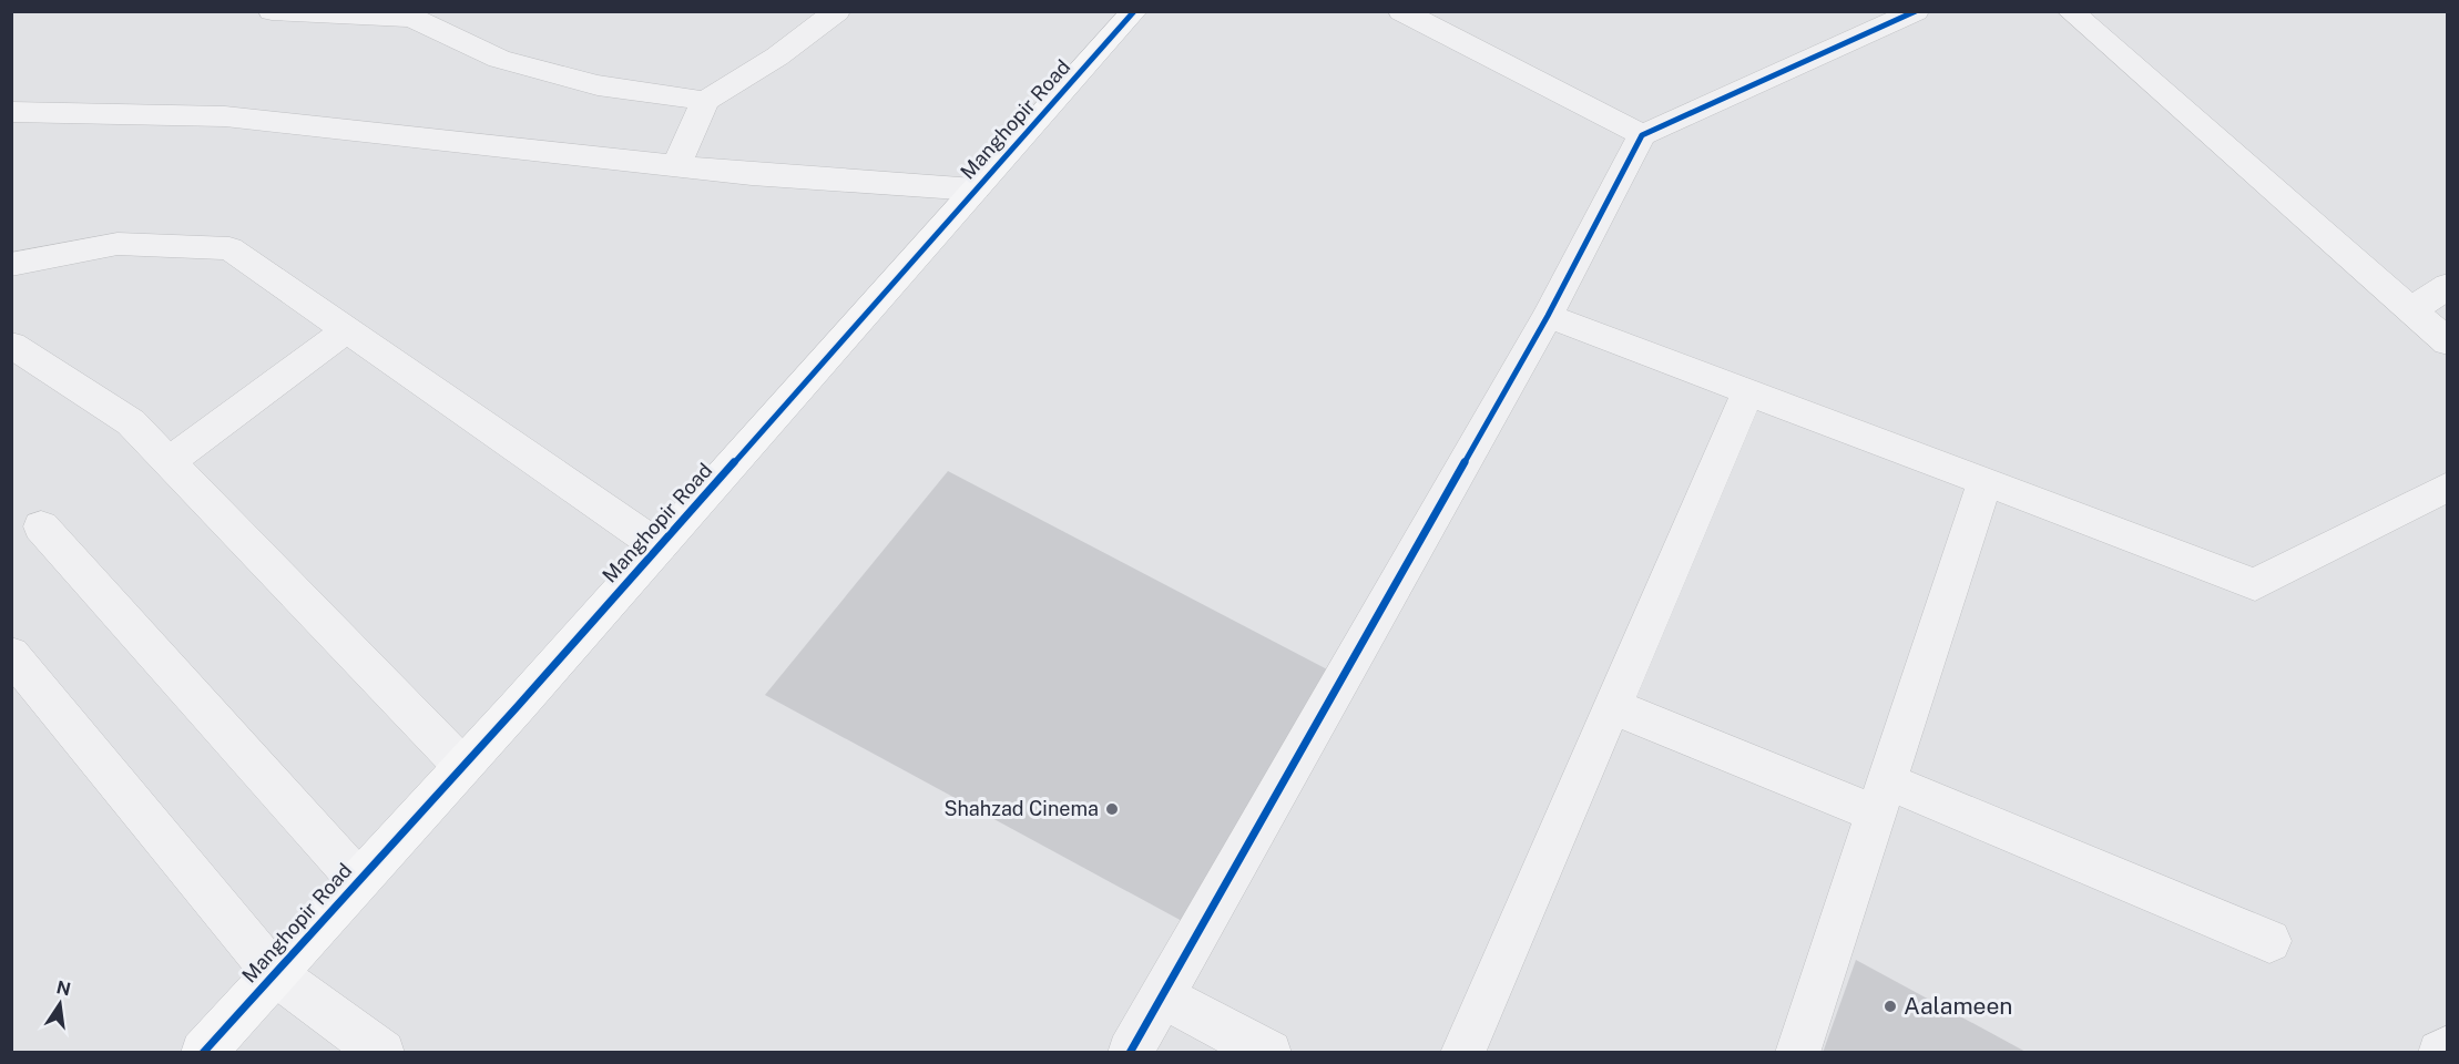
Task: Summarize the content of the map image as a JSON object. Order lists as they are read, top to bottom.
{
  "streets": {
    "main road": ["Manghopir Road"]
  },
  "places": ["Shahzad Cinema", "Aalameen"],
  "north": "top"
}
